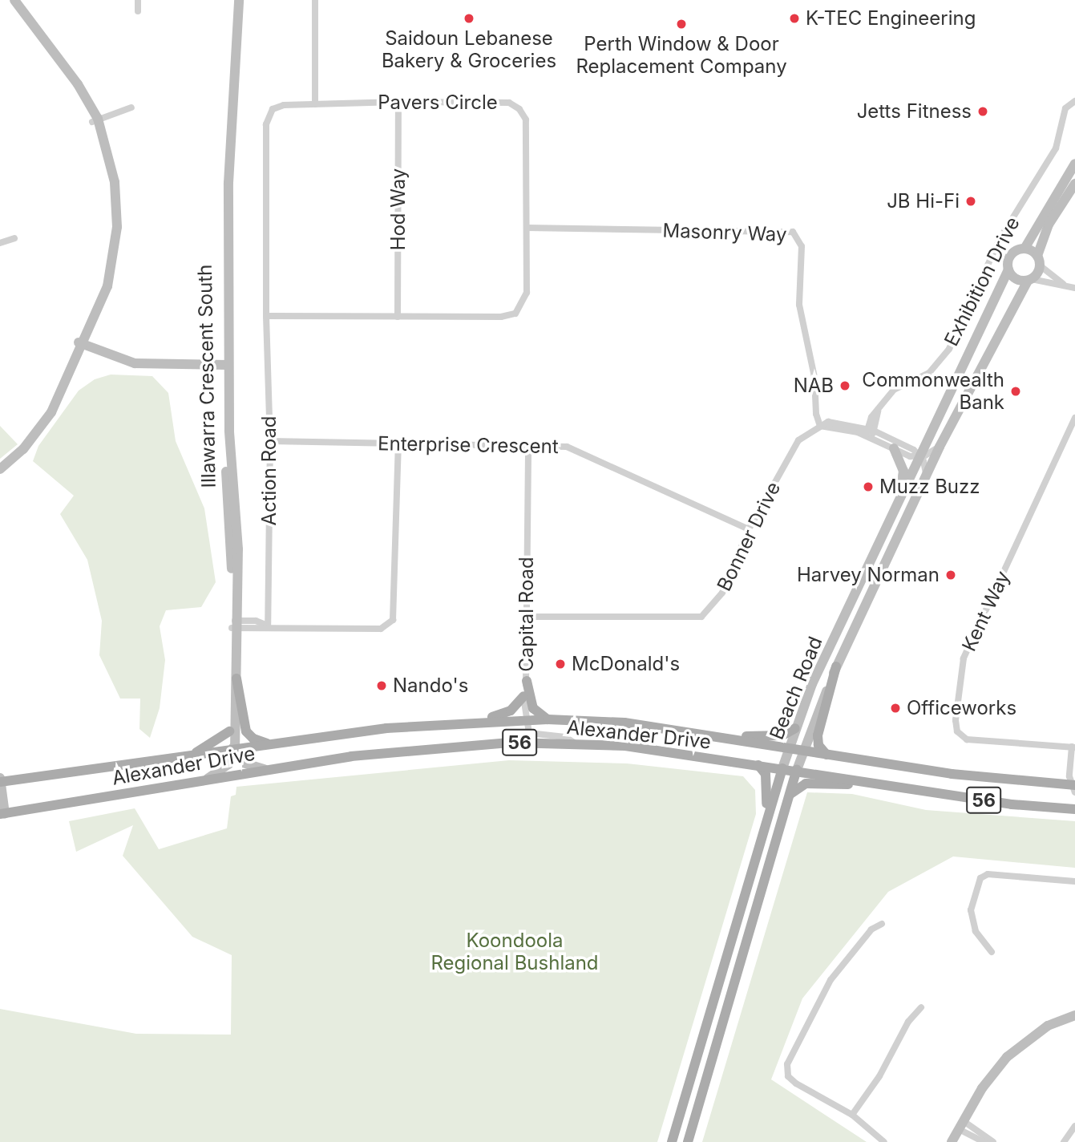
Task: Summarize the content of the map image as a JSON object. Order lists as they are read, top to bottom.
{
  "streets": {
    "main road": ["Beach Road", "Alexander Drive", "56"],
    "street": [
      "Pavers Circle",
      "Hod Way",
      "Masonry Way",
      "Exhibition Drive",
      "Illawarra Crescent South",
      "Enterprise Crescent",
      "Action Road",
      "Bonner Drive",
      "Kent Way",
      "Capital Road"
    ]
  },
  "crossings": [
    ["Pavers Circle", "Hod Way"],
    ["Pavers Circle", "Masonry Way"],
    ["Pavers Circle", "Action Road"],
    ["Masonry Way", "Bonner Drive"],
    ["Illawarra Crescent South", "Alexander Drive"],
    ["Enterprise Crescent", "Action Road"],
    ["Enterprise Crescent", "Bonner Drive"],
    ["Enterprise Crescent", "Capital Road"],
    ["Bonner Drive", "Capital Road"],
    ["Capital Road", "Alexander Drive"],
    ["Beach Road", "Alexander Drive"]
  ],
  "parks": ["Koondoola Regional Bushland"],
  "places": [
    "Saidoun Lebanese Bakery & Groceries",
    "K-TEC Engineering",
    "Perth Window & Door Replacement Company",
    "Jetts Fitness",
    "JB Hi-Fi",
    "NAB",
    "Commonwealth Bank",
    "Muzz Buzz",
    "Harvey Norman",
    "McDonald's",
    "Nando's",
    "Officeworks"
  ]
}
